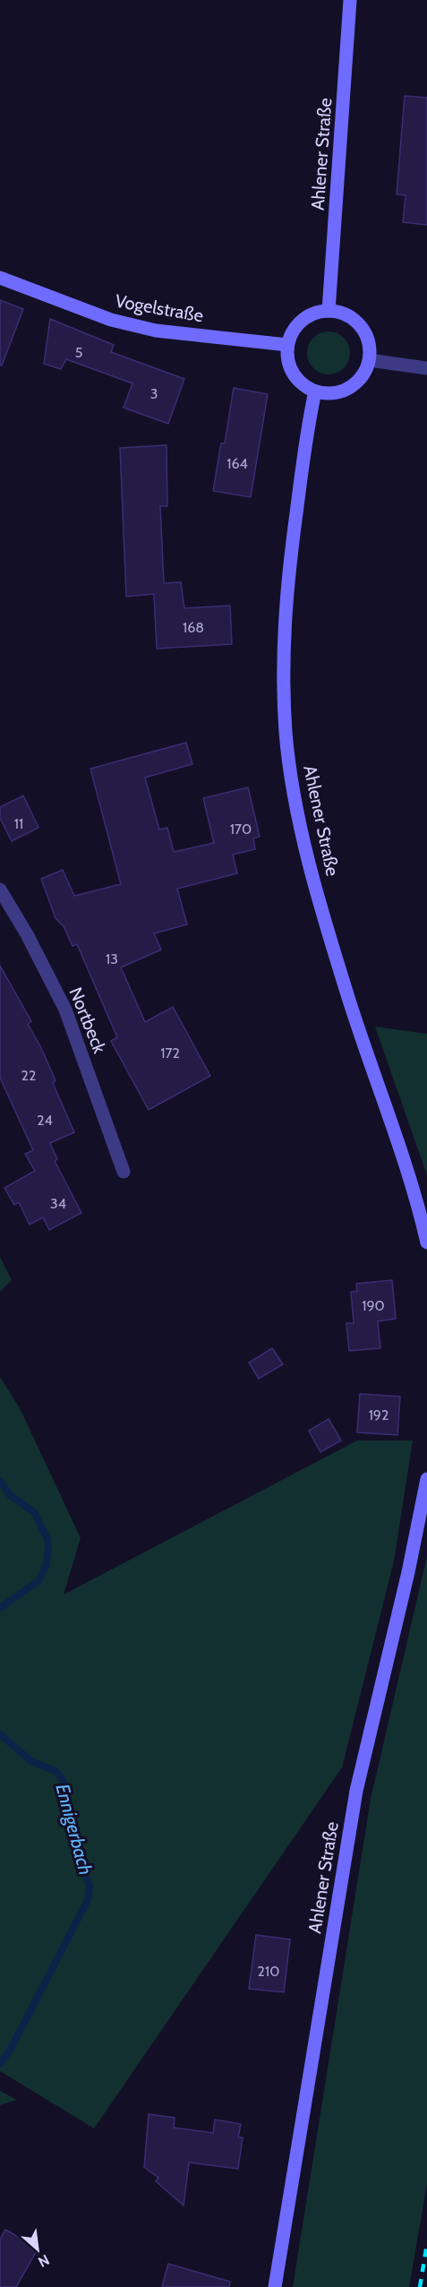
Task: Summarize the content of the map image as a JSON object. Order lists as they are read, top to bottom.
{
  "streets": {
    "main road": ["Ahlener Straße", "Vogelstraße"],
    "street": ["Nortbeck"]
  },
  "crossings": [
    ["Ahlener Straße", "Vogelstraße"]
  ],
  "water": ["Ennigerbach"],
  "house_numbers": [
    "5",
    "3",
    "164",
    "168",
    "11",
    "170",
    "13",
    "172",
    "22",
    "24",
    "34",
    "190",
    "192",
    "210"
  ],
  "north": "bottom right"
}
